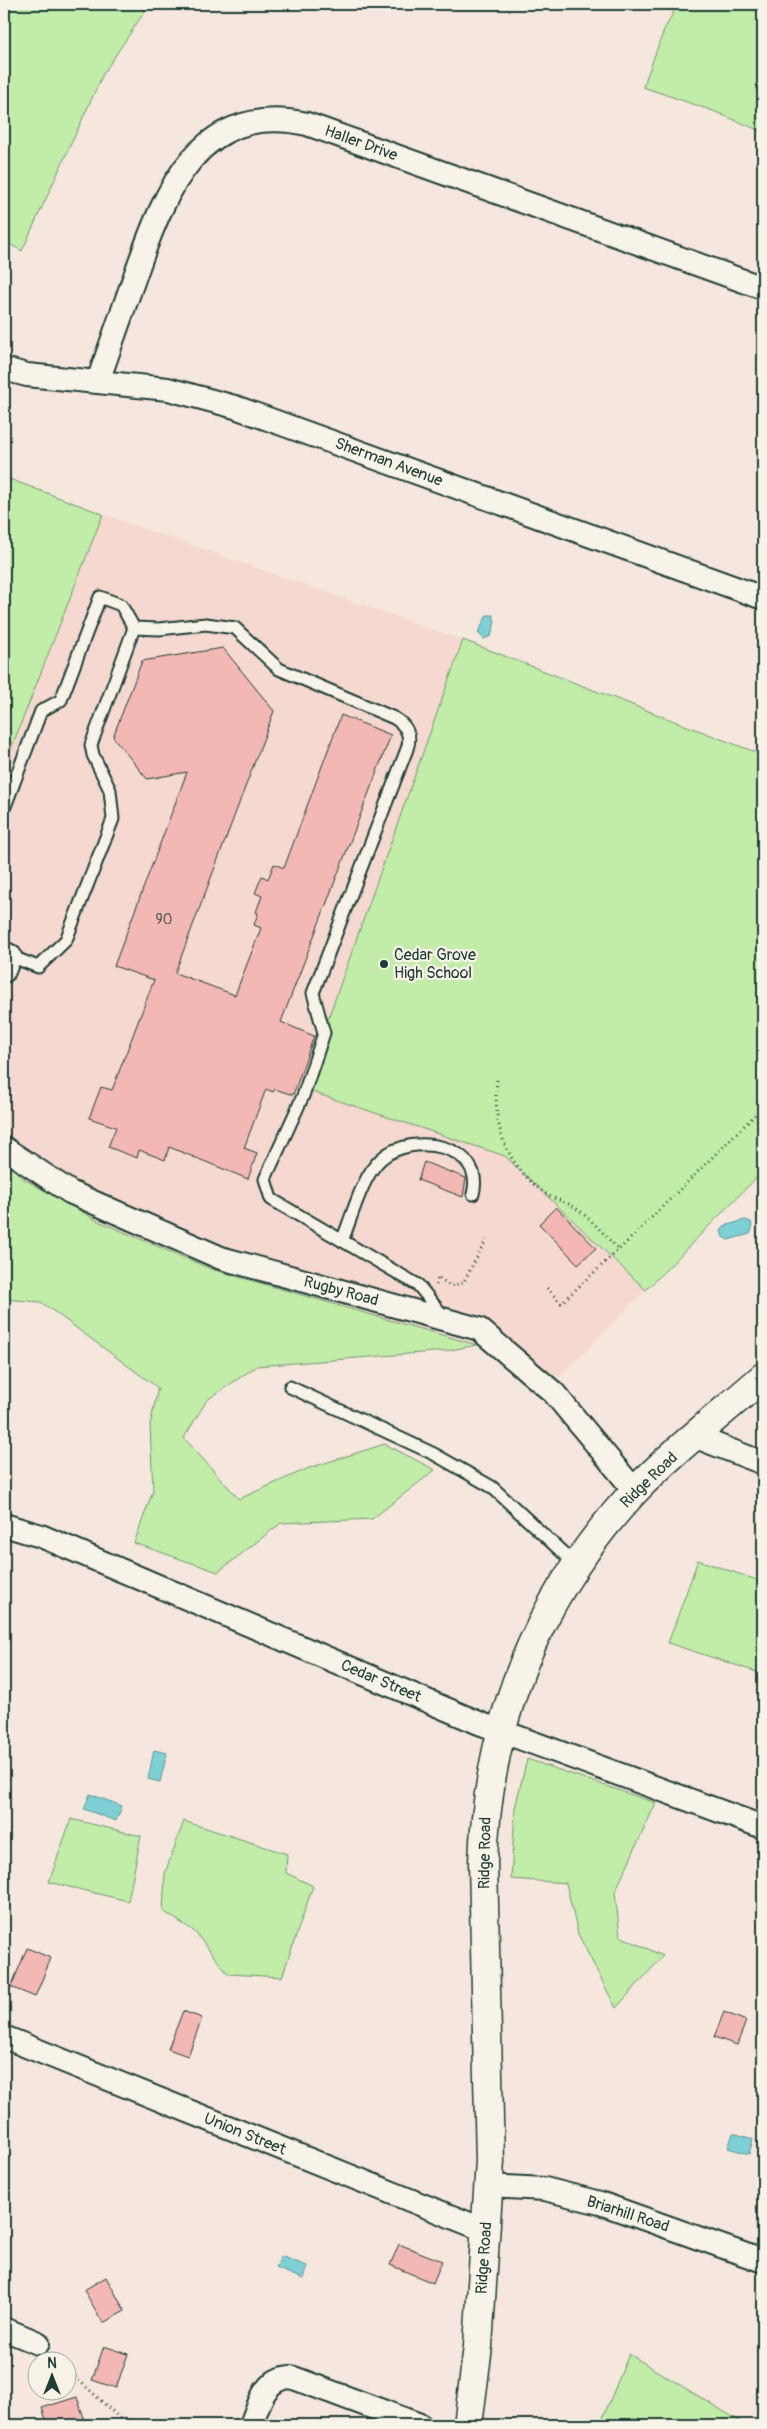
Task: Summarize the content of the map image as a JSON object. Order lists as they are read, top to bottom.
{
  "streets": {
    "main road": ["Ridge Road"],
    "street": [
      "Haller Drive",
      "Sherman Avenue",
      "Rugby Road",
      "Cedar Street",
      "Union Street",
      "Briarhill Road"
    ]
  },
  "crossings": [
    ["Haller Drive", "Sherman Avenue"],
    ["Rugby Road", "Ridge Road"],
    ["Ridge Road", "Cedar Street"],
    ["Ridge Road", "Union Street"],
    ["Ridge Road", "Briarhill Road"]
  ],
  "places": ["Cedar Grove High School"],
  "house_numbers": ["90"],
  "north": "top"
}
